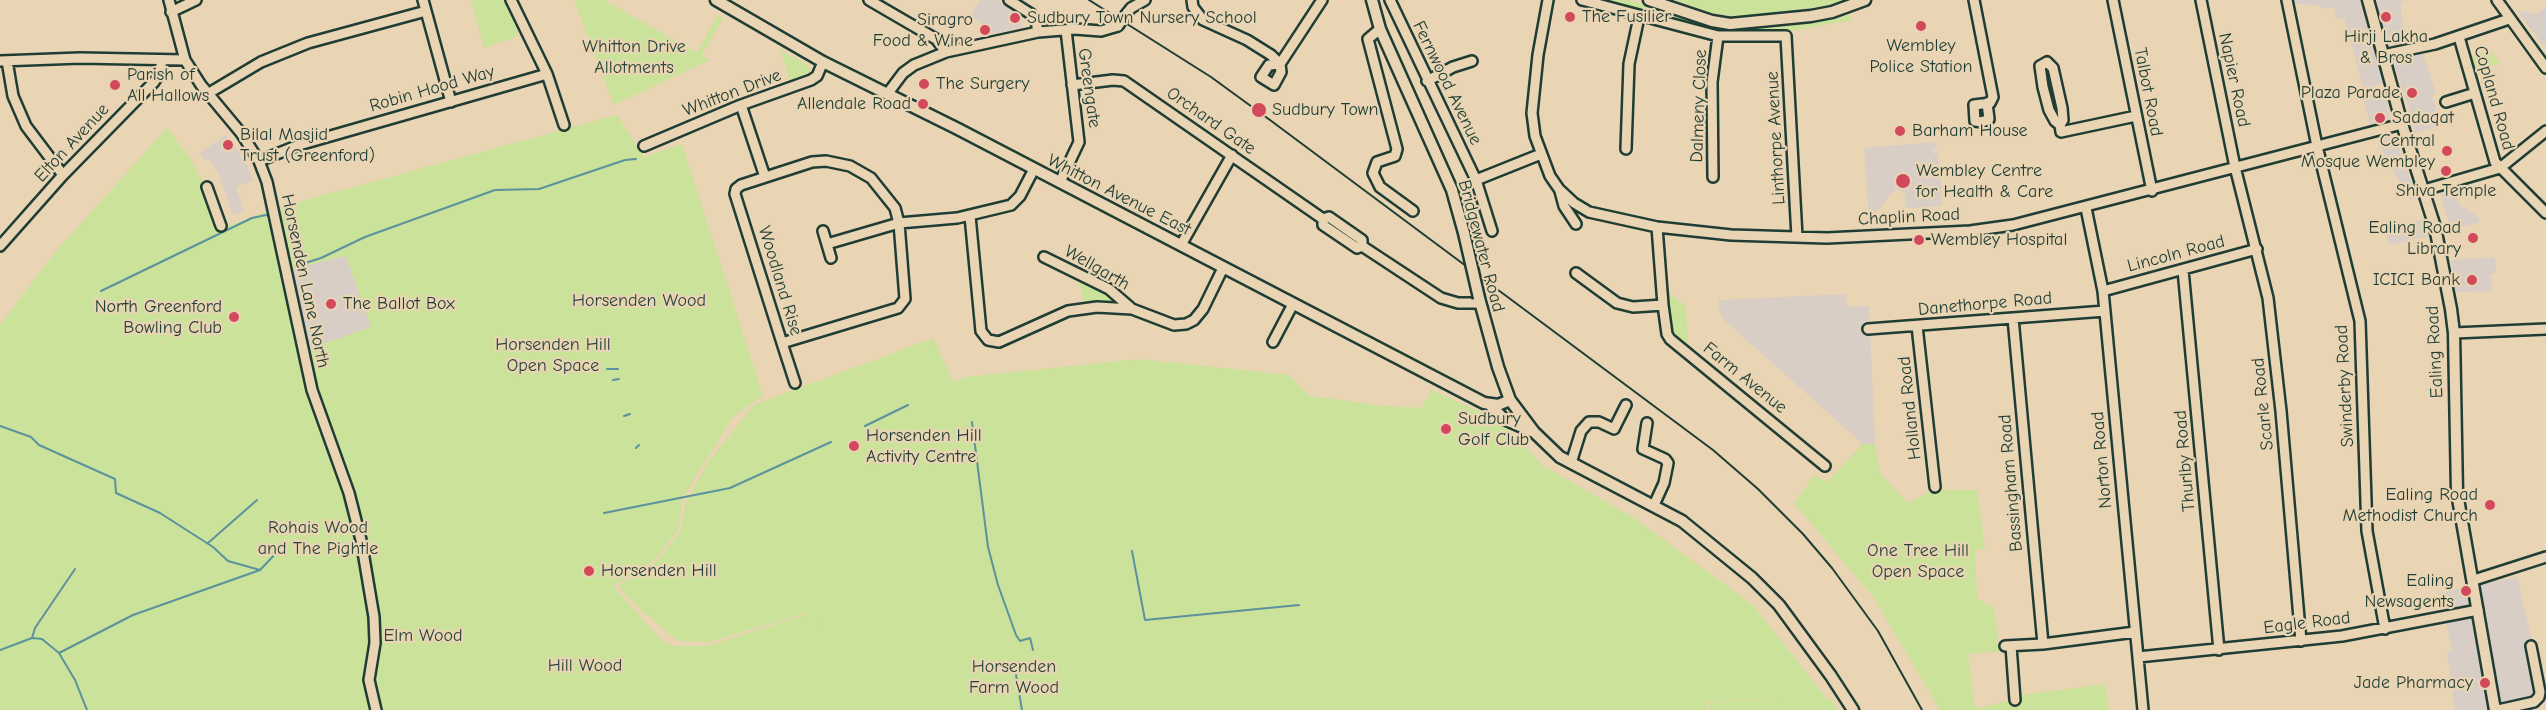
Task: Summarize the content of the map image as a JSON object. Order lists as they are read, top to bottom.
{
  "streets": {
    "main road": ["Whitton Avenue East", "Bridgewater Road", "Ealing Road"],
    "street": [
      "Napier Road",
      "Fernwood Avenue",
      "Greengate",
      "Robin Hood Way",
      "Talbot Road",
      "Whitton Drive",
      "Copland Road",
      "Dalmeny Close",
      "Orchard Gate",
      "Linthorpe Avenue",
      "Elton Avenue",
      "Chaplin Road",
      "Lincoln Road",
      "Wellgarth",
      "Horsenden Lane North",
      "Woodland Rise",
      "Danethorpe Road",
      "Farm Avenue",
      "Swinderby Road",
      "Scarle Road",
      "Holland Road",
      "Norton Road",
      "Thurlby Road",
      "Bassingham Road",
      "Eagle Road"
    ]
  },
  "crossings": [
    ["Napier Road", "Chaplin Road"],
    ["Napier Road", "Scarle Road"],
    ["Greengate", "Orchard Gate"],
    ["Greengate", "Whitton Avenue East"],
    ["Robin Hood Way", "Horsenden Lane North"],
    ["Talbot Road", "Chaplin Road"],
    ["Whitton Drive", "Whitton Avenue East"],
    ["Dalmeny Close", "Linthorpe Avenue"],
    ["Orchard Gate", "Bridgewater Road"],
    ["Linthorpe Avenue", "Chaplin Road"],
    ["Whitton Avenue East", "Bridgewater Road"],
    ["Chaplin Road", "Ealing Road"],
    ["Chaplin Road", "Farm Avenue"],
    ["Chaplin Road", "Swinderby Road"],
    ["Chaplin Road", "Scarle Road"],
    ["Chaplin Road", "Norton Road"],
    ["Lincoln Road", "Scarle Road"],
    ["Lincoln Road", "Norton Road"],
    ["Lincoln Road", "Thurlby Road"],
    ["Danethorpe Road", "Holland Road"],
    ["Danethorpe Road", "Norton Road"],
    ["Danethorpe Road", "Bassingham Road"],
    ["Ealing Road", "Eagle Road"],
    ["Swinderby Road", "Eagle Road"],
    ["Scarle Road", "Eagle Road"],
    ["Norton Road", "Eagle Road"],
    ["Thurlby Road", "Eagle Road"]
  ],
  "parks": [
    "Whitton Drive Allotments",
    "Horsenden Wood",
    "Horsenden Hill Open Space",
    "Rohais Wood and The Pightle",
    "One Tree Hill Open Space",
    "Elm Wood",
    "Hill Wood",
    "Horsenden Farm Wood"
  ],
  "places": [
    "The Fusilier",
    "Hirji Lakha & Bros",
    "Sudbury Town Nursery School",
    "Wembley Police Station",
    "Siragro Food & Wine",
    "The Surgery",
    "Parish of All Hallows",
    "Plaza Parade",
    "Allendale Road",
    "Sudbury Town",
    "Sadaqat",
    "Barham House",
    "Bilal Masjid Trust (Greenford)",
    "Central Mosque Wembley",
    "Shiva Temple",
    "Wembley Centre for Health & Care",
    "Ealing Road Library",
    "Wembley Hospital",
    "ICICI Bank",
    "The Ballot Box",
    "North Greenford Bowling Club",
    "Sudbury Golf Club",
    "Horsenden Hill Activity Centre",
    "Ealing Road Methodist Church",
    "Horsenden Hill",
    "Ealing Newsagents",
    "Jade Pharmacy"
  ]
}
